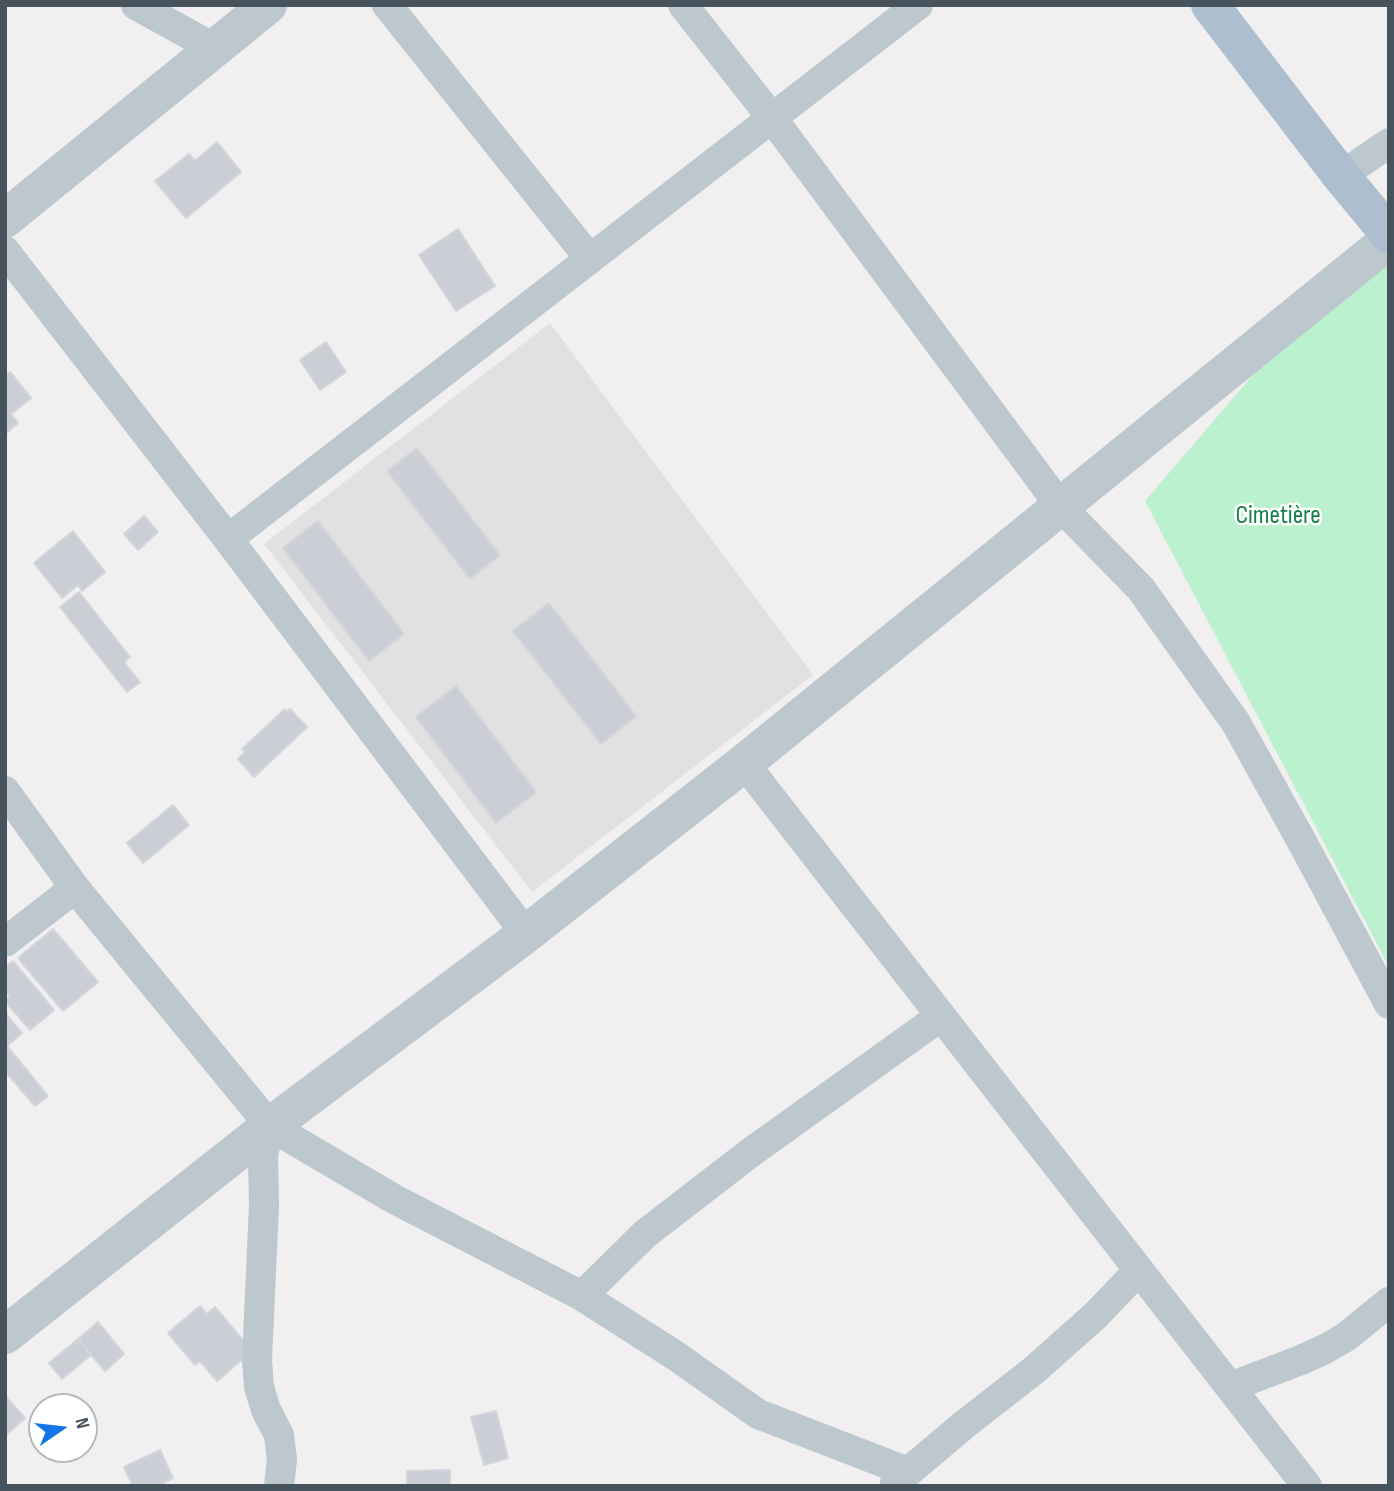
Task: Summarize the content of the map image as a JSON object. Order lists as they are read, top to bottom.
{
  "parks": ["Cimetière"],
  "north": "right"
}
